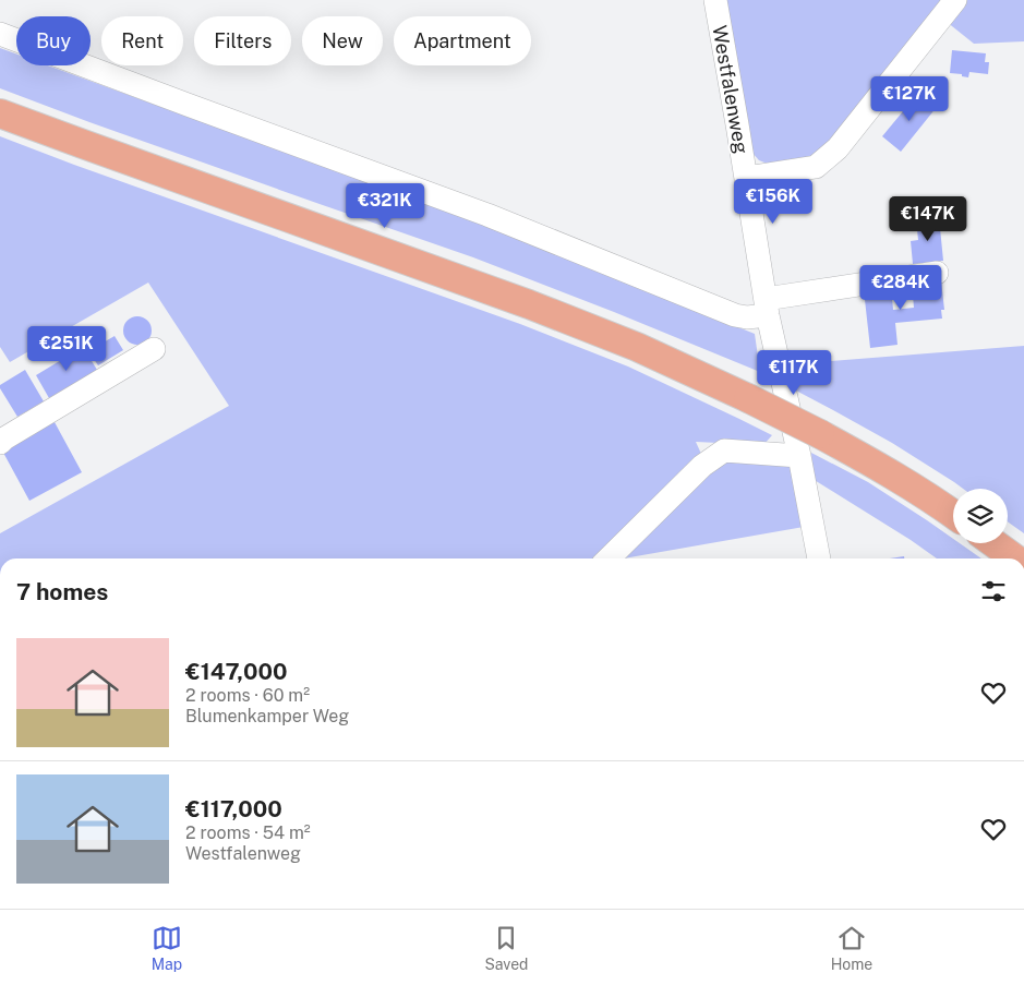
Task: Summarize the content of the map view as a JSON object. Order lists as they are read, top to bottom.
{
  "streets": {
    "street": ["Westfalenweg"]
  },
  "page": {
    "chip": [
      "Buy",
      "Rent",
      "Filters",
      "New",
      "Apartment"
    ],
    "price": [
      "€127K",
      "€156K",
      "€321K",
      "€147K",
      "€284K",
      "€251K",
      "€117K"
    ],
    "heading": "7 homes",
    "list": [
      {
        "name": "€147,000",
        "note": "2 rooms · 60 m² · Blumenkamper Weg"
      },
      {
        "name": "€117,000",
        "note": "2 rooms · 54 m² · Westfalenweg"
      }
    ],
    "tabs": ["Map", "Saved", "Home"]
  }
}
